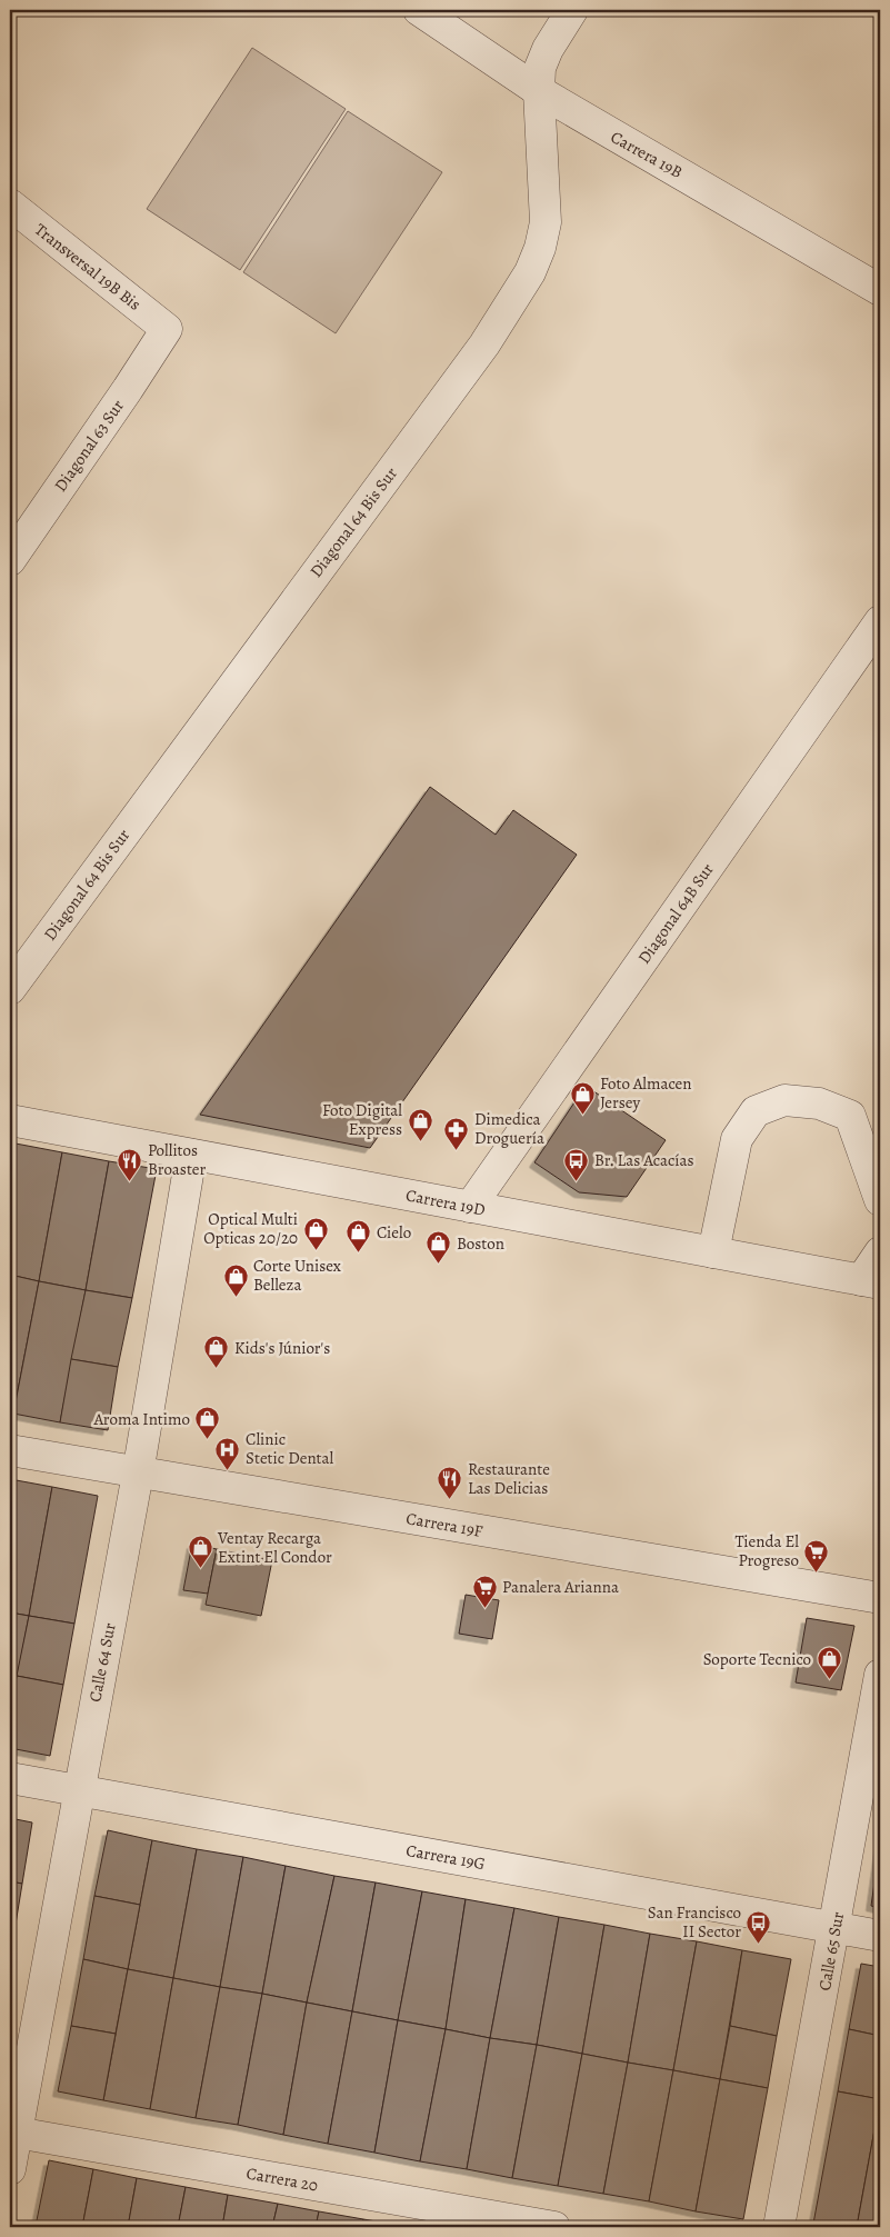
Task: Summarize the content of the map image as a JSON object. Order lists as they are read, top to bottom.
{
  "streets": {
    "street": [
      "Carrera 19B",
      "Transversal 19B Bis",
      "Diagonal 63 Sur",
      "Diagonal 64 Bis Sur",
      "Diagonal 64B Sur",
      "Carrera 19D",
      "Carrera 19F",
      "Calle 64 Sur",
      "Carrera 19G",
      "Calle 65 Sur",
      "Carrera 20"
    ]
  },
  "crossings": [
    ["Carrera 19B", "Diagonal 64 Bis Sur"],
    ["Transversal 19B Bis", "Diagonal 63 Sur"],
    ["Diagonal 64B Sur", "Carrera 19D"],
    ["Carrera 19D", "Calle 64 Sur"],
    ["Carrera 19F", "Calle 64 Sur"],
    ["Calle 64 Sur", "Carrera 19G"],
    ["Calle 64 Sur", "Carrera 20"],
    ["Carrera 19G", "Calle 65 Sur"]
  ],
  "places": {
    "shop": [
      "Foto Almacen Jersey",
      "Foto Digital Express",
      "Optical Multi Opticas 20/20",
      "Cielo",
      "Boston",
      "Corte Unisex Belleza",
      "Kids's Júnior's",
      "Aroma Intimo",
      "Ventay Recarga Extint El Condor",
      "Soporte Tecnico"
    ],
    "pharmacy": ["Dimedica Droguería"],
    "restaurant": ["Pollitos Broaster", "Restaurante Las Delicias"],
    "bus stop": ["Br. Las Acacías", "San Francisco II Sector"],
    "hospital": ["Clinic Stetic Dental"],
    "supermarket": ["Tienda El Progreso", "Panalera Arianna"]
  }
}
